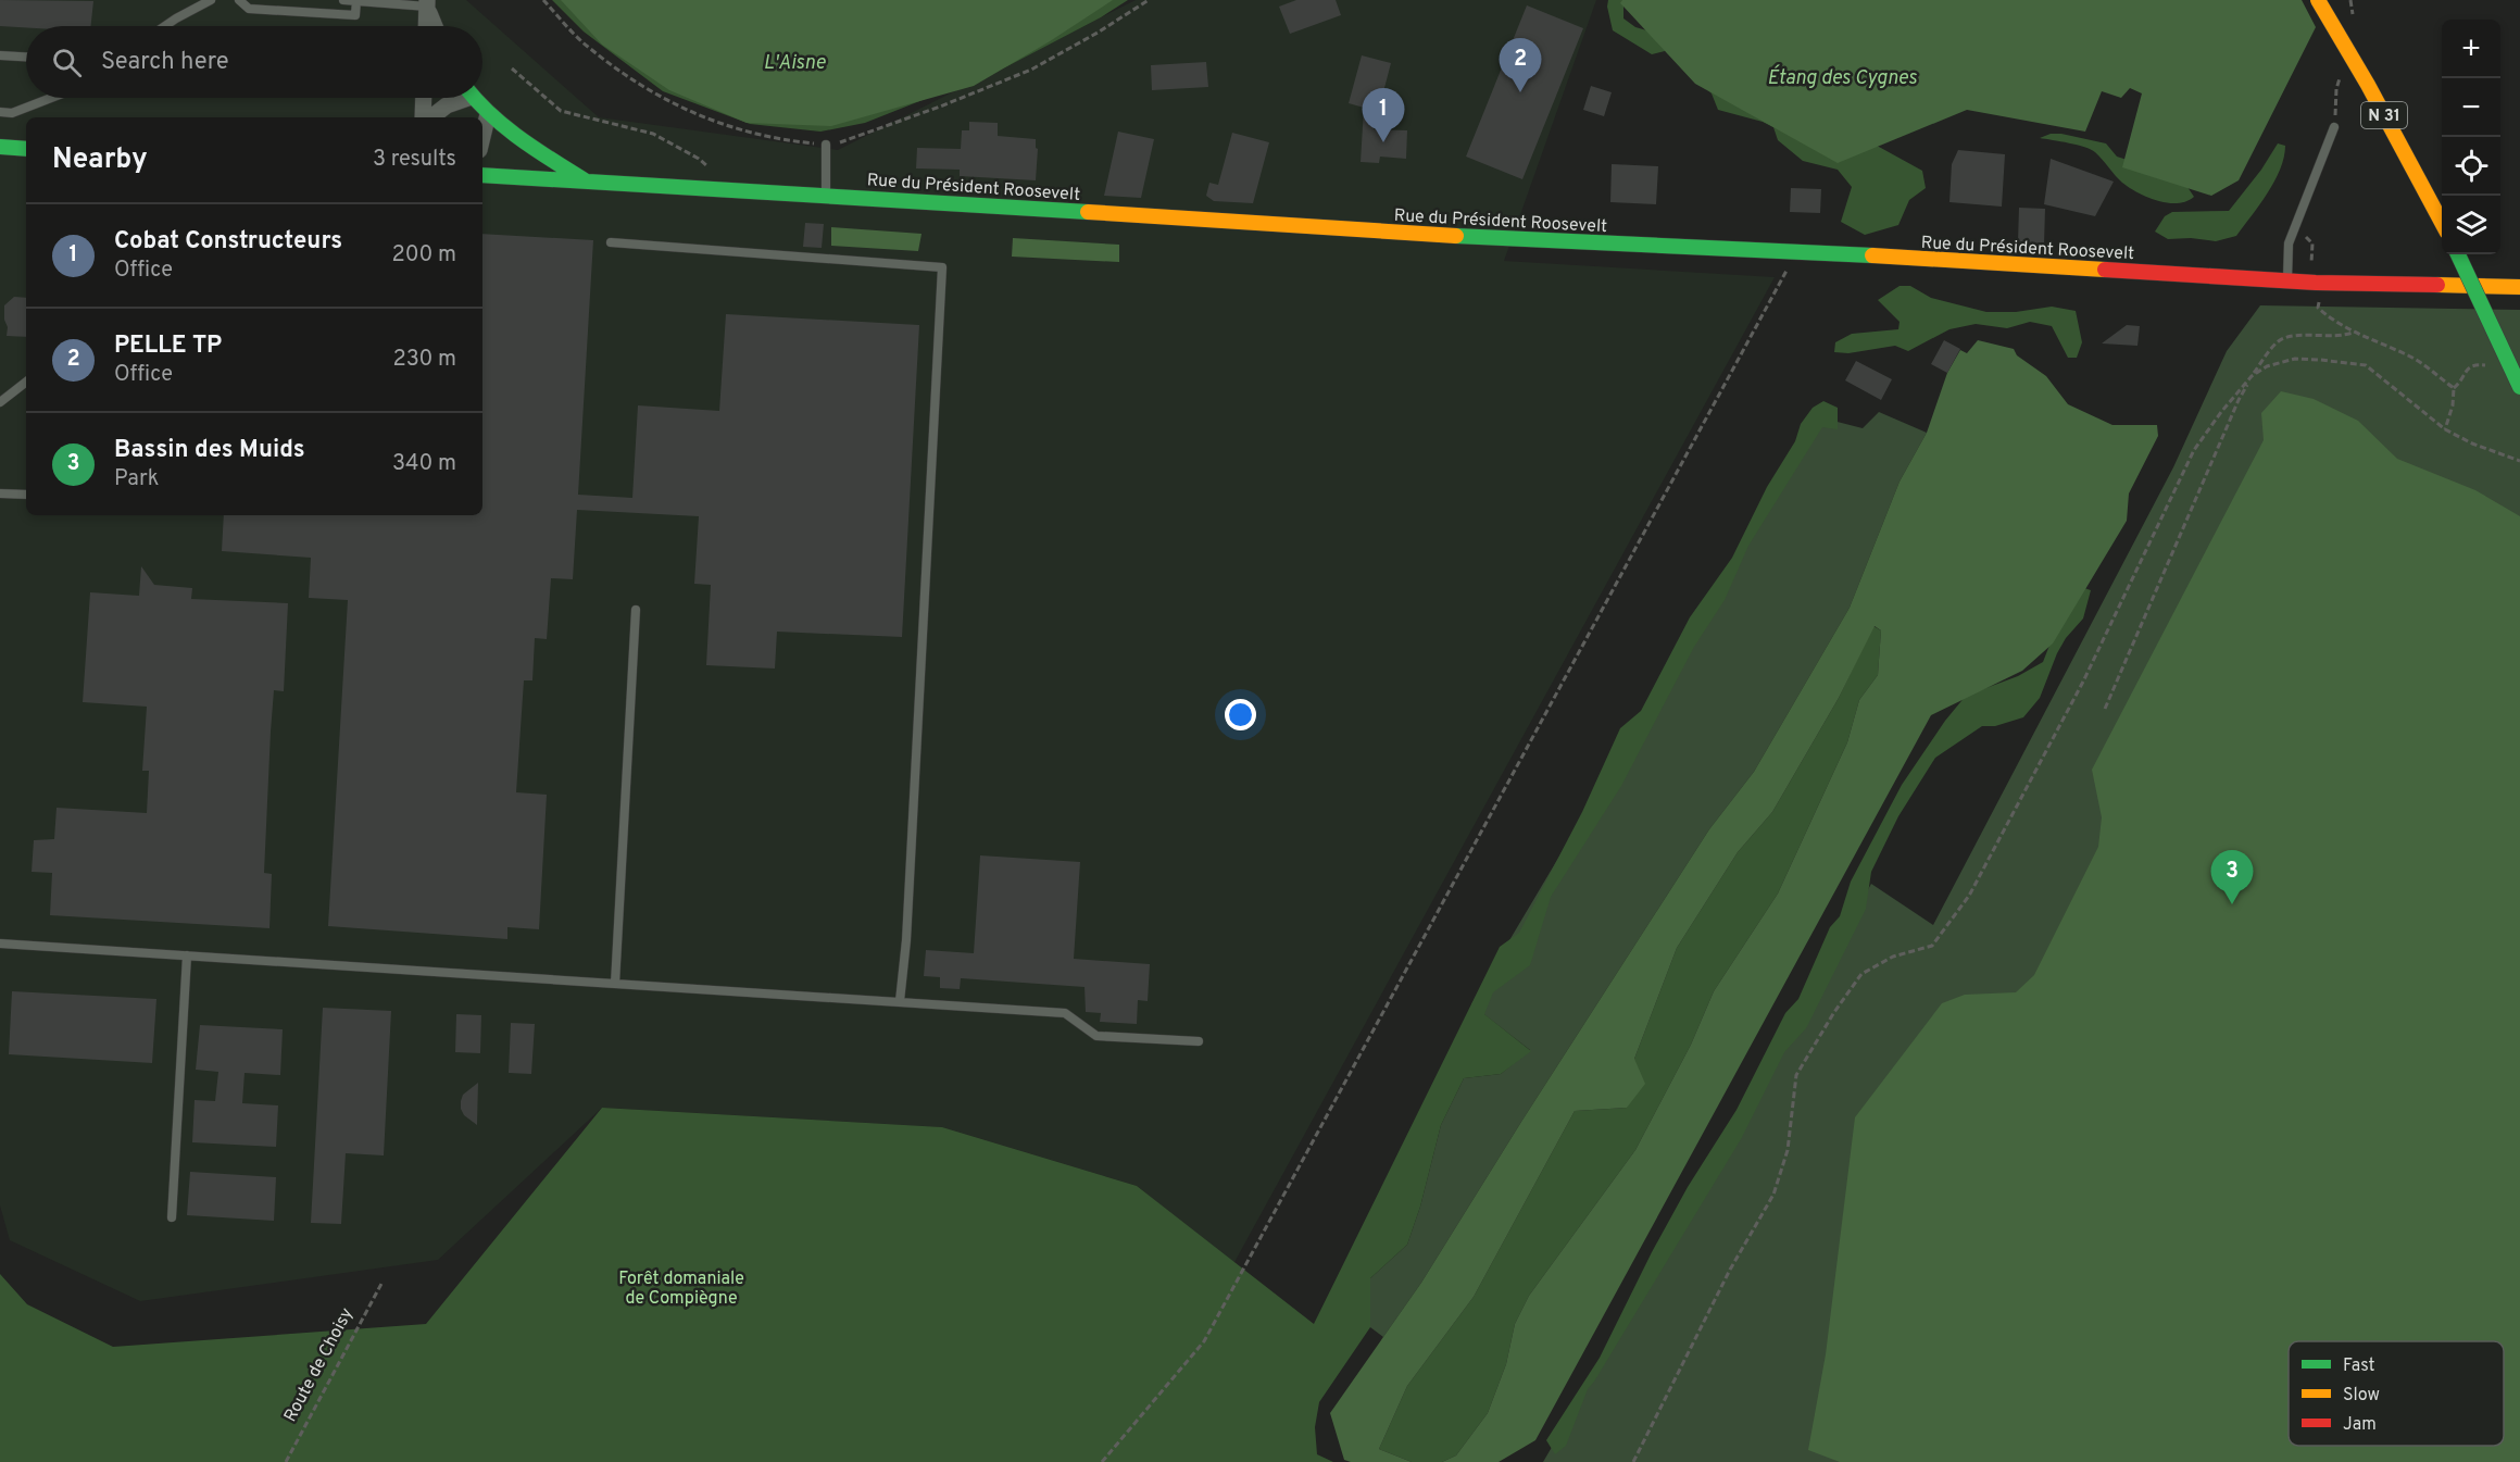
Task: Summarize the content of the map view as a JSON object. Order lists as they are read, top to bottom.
{
  "streets": {
    "street": ["N 31", "Rue du Président Roosevelt"],
    "path": ["Route de Choisy"]
  },
  "water": ["L'Aisne", "Étang des Cygnes"],
  "parks": ["Forêt domaniale de Compiègne"],
  "legend": ["Fast", "Slow", "Jam"],
  "page": {
    "map_buttons": ["+", "−"],
    "search": "Search here",
    "pins": ["2", "1", "3"],
    "heading": ["Nearby", "3 results"],
    "list": [
      {
        "mark": "1",
        "name": "Cobat Constructeurs",
        "note": "Office",
        "value": "200 m"
      },
      {
        "mark": "2",
        "name": "PELLE TP",
        "note": "Office",
        "value": "230 m"
      },
      {
        "mark": "3",
        "name": "Bassin des Muids",
        "note": "Park",
        "value": "340 m"
      }
    ]
  }
}
